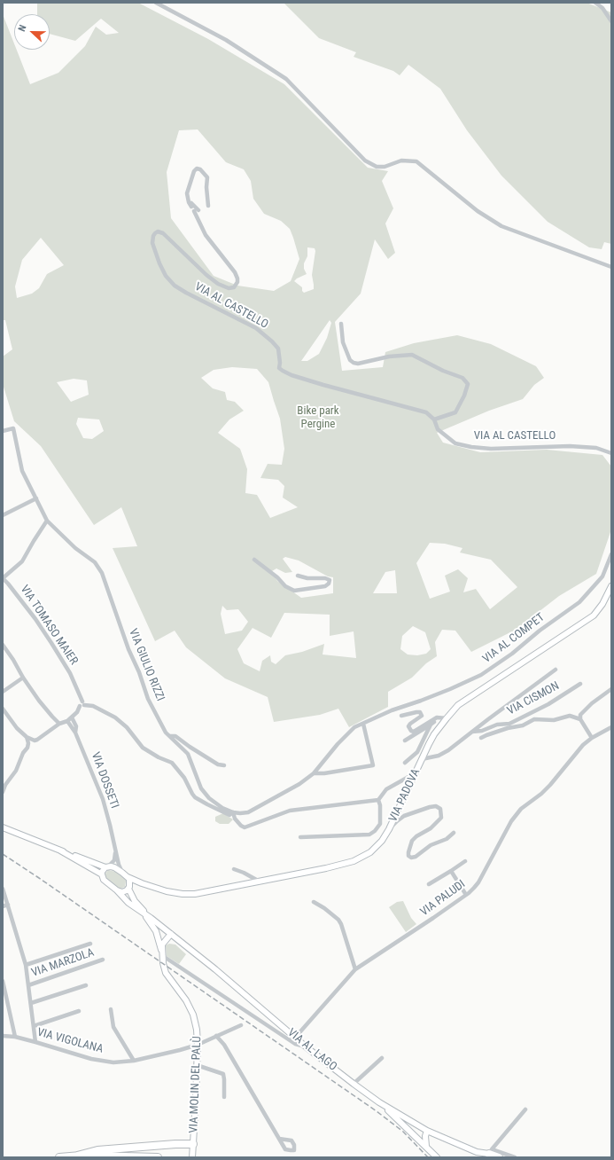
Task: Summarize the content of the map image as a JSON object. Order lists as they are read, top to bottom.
{
  "streets": {
    "main road": ["VIA PADOVA", "VIA AL LAGO", "VIA MOLIN DEL PALÙ"],
    "street": [
      "VIA AL CASTELLO",
      "VIA TOMASO MAIER",
      "VIA AL COMPET",
      "VIA GIULIO RIZZI",
      "VIA CISMON",
      "VIA DOSSETI",
      "VIA PALUDI",
      "VIA MARZOLA",
      "VIA VIGOLANA"
    ]
  },
  "crossings": [
    ["VIA AL COMPET", "VIA GIULIO RIZZI"],
    ["VIA CISMON", "VIA PADOVA"],
    ["VIA DOSSETI", "VIA PADOVA"],
    ["VIA PALUDI", "VIA AL LAGO"],
    ["VIA MARZOLA", "VIA VIGOLANA"],
    ["VIA VIGOLANA", "VIA MOLIN DEL PALÙ"]
  ],
  "parks": ["Bike park Pergine"],
  "north": "left"
}
